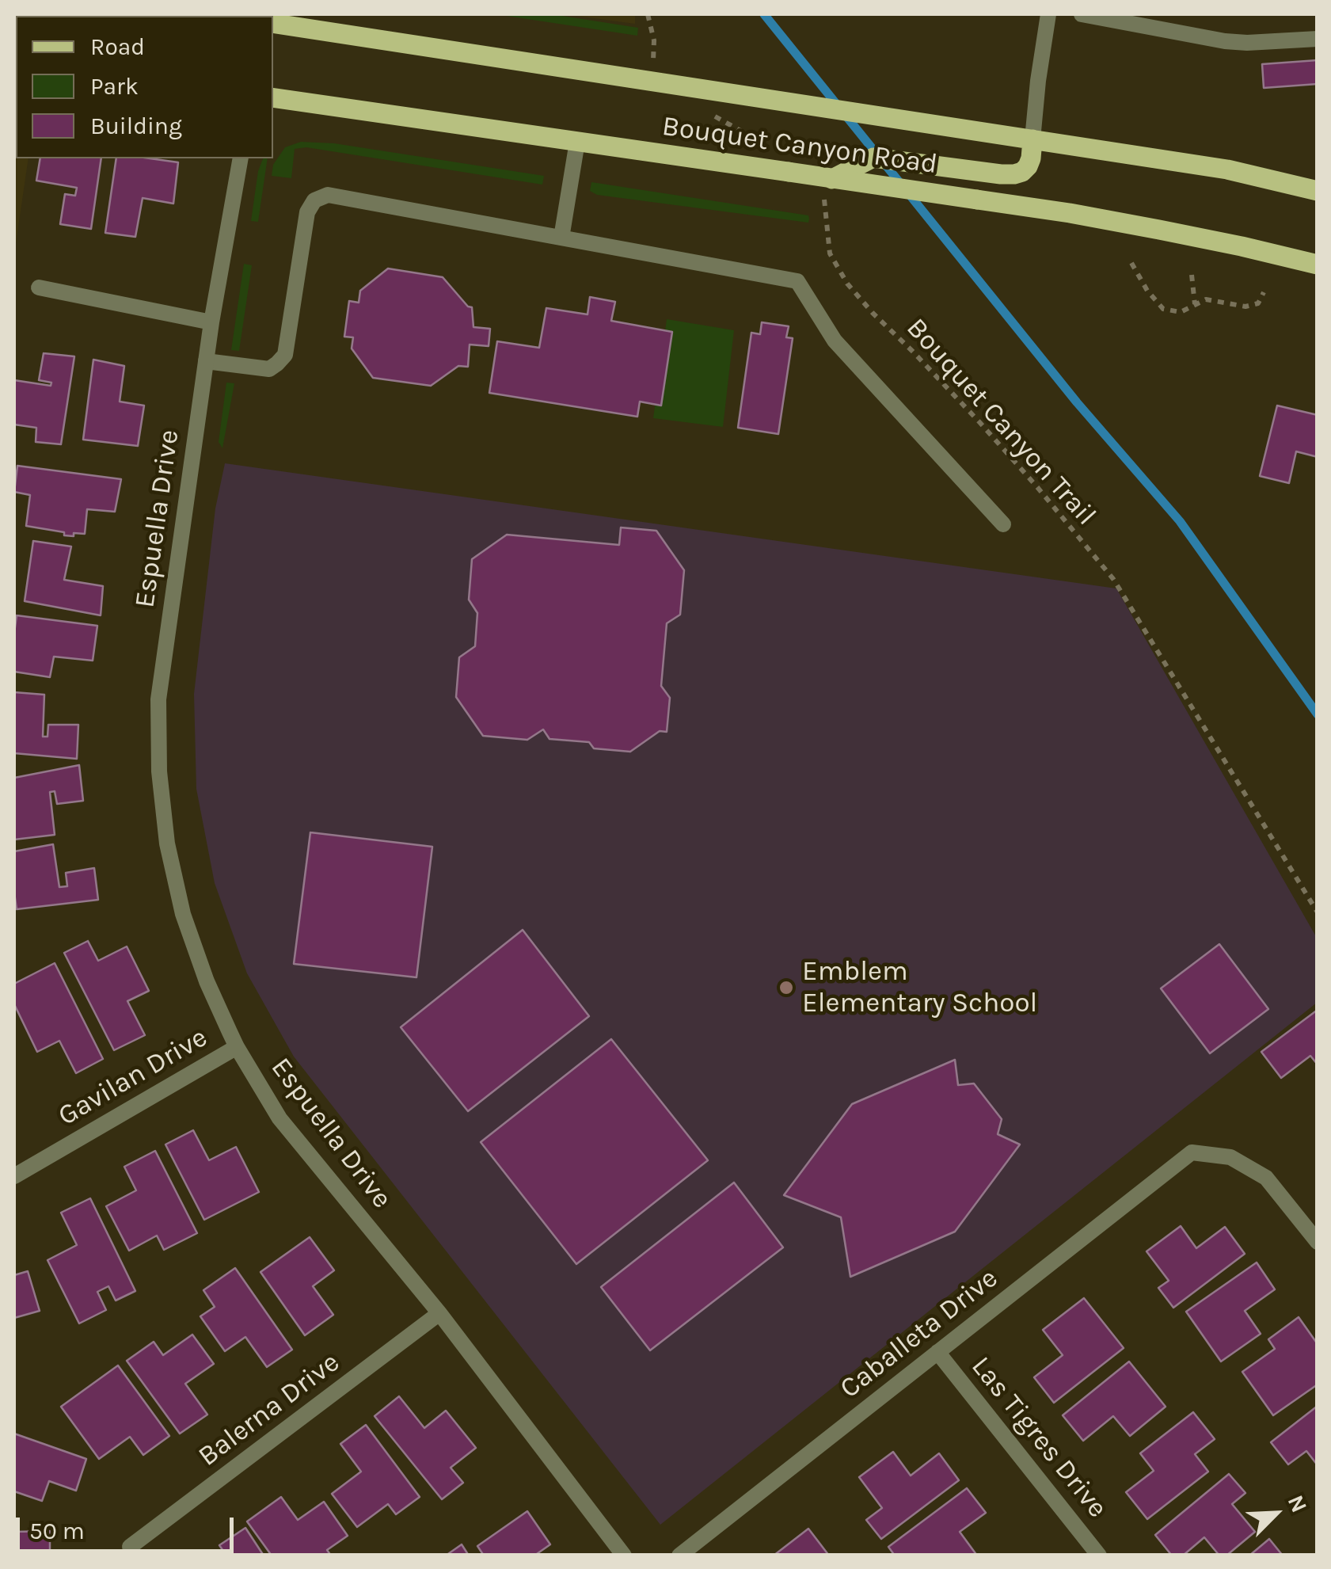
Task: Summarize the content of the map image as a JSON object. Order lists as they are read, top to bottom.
{
  "streets": {
    "main road": ["Bouquet Canyon Road"],
    "street": [
      "Espuella Drive",
      "Gavilan Drive",
      "Caballeta Drive",
      "Balerna Drive",
      "Las Tigres Drive"
    ],
    "path": ["Bouquet Canyon Trail"]
  },
  "crossings": [
    ["Bouquet Canyon Road", "Bouquet Canyon Trail"],
    ["Espuella Drive", "Gavilan Drive"],
    ["Espuella Drive", "Balerna Drive"],
    ["Caballeta Drive", "Las Tigres Drive"]
  ],
  "places": ["Emblem Elementary School"],
  "legend": ["Road", "Park", "Building"],
  "scale_bar": "50 m",
  "north": "top right"
}
